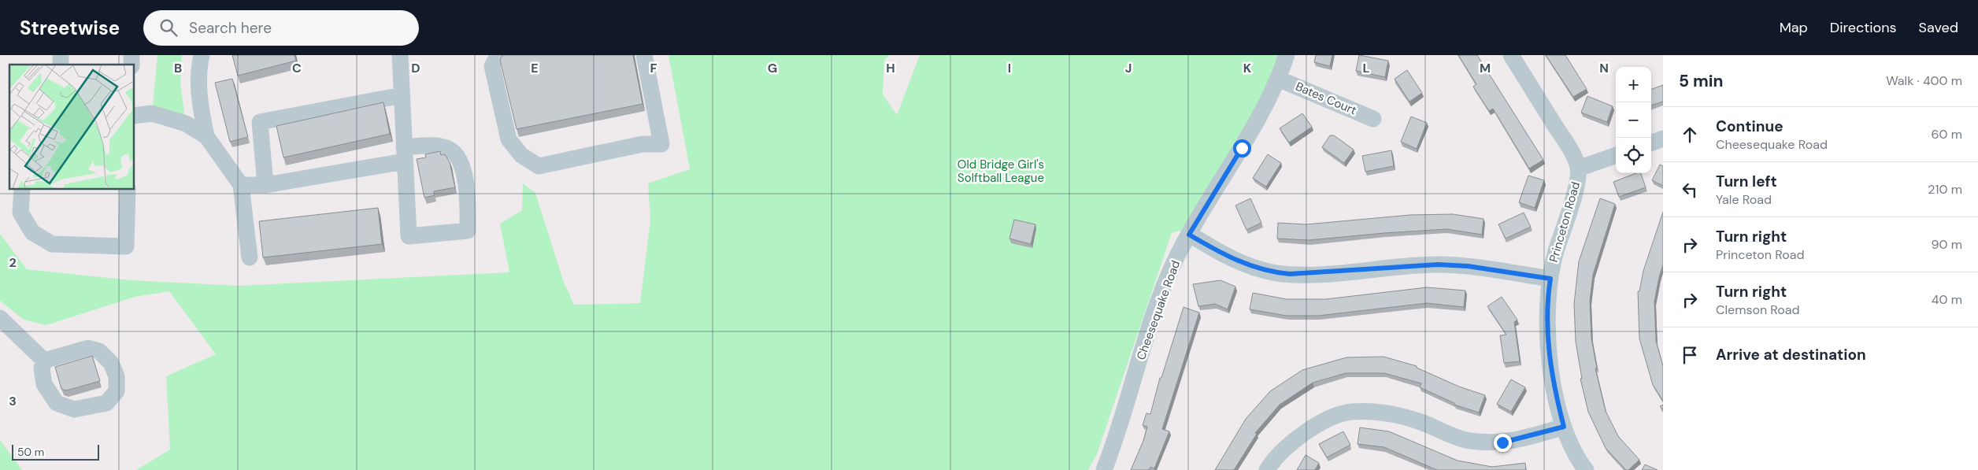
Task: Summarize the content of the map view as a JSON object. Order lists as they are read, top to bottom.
{
  "streets": {
    "street": ["Bates Court", "Princeton Road", "Cheesequake Road"]
  },
  "crossings": [
    ["Bates Court", "Cheesequake Road"]
  ],
  "parks": ["Old Bridge Girl's Solftball League"],
  "scale_bar": "50 m",
  "page": {
    "header": "Streetwise",
    "search": "Search here",
    "nav": ["Map", "Directions", "Saved"],
    "heading": ["5 min", "Walk · 400 m"],
    "map_buttons": ["+", "−"],
    "list": [
      ["Continue", "Cheesequake Road", "60 m"],
      ["Turn left", "Yale Road", "210 m"],
      ["Turn right", "Princeton Road", "90 m"],
      ["Turn right", "Clemson Road", "40 m"],
      "Arrive at destination"
    ],
    "scale": "50 m"
  },
  "grid": {
    "columns": [
      "B",
      "C",
      "D",
      "E",
      "F",
      "G",
      "H",
      "I",
      "J",
      "K",
      "L",
      "M",
      "N"
    ],
    "rows": ["2", "3"]
  }
}
